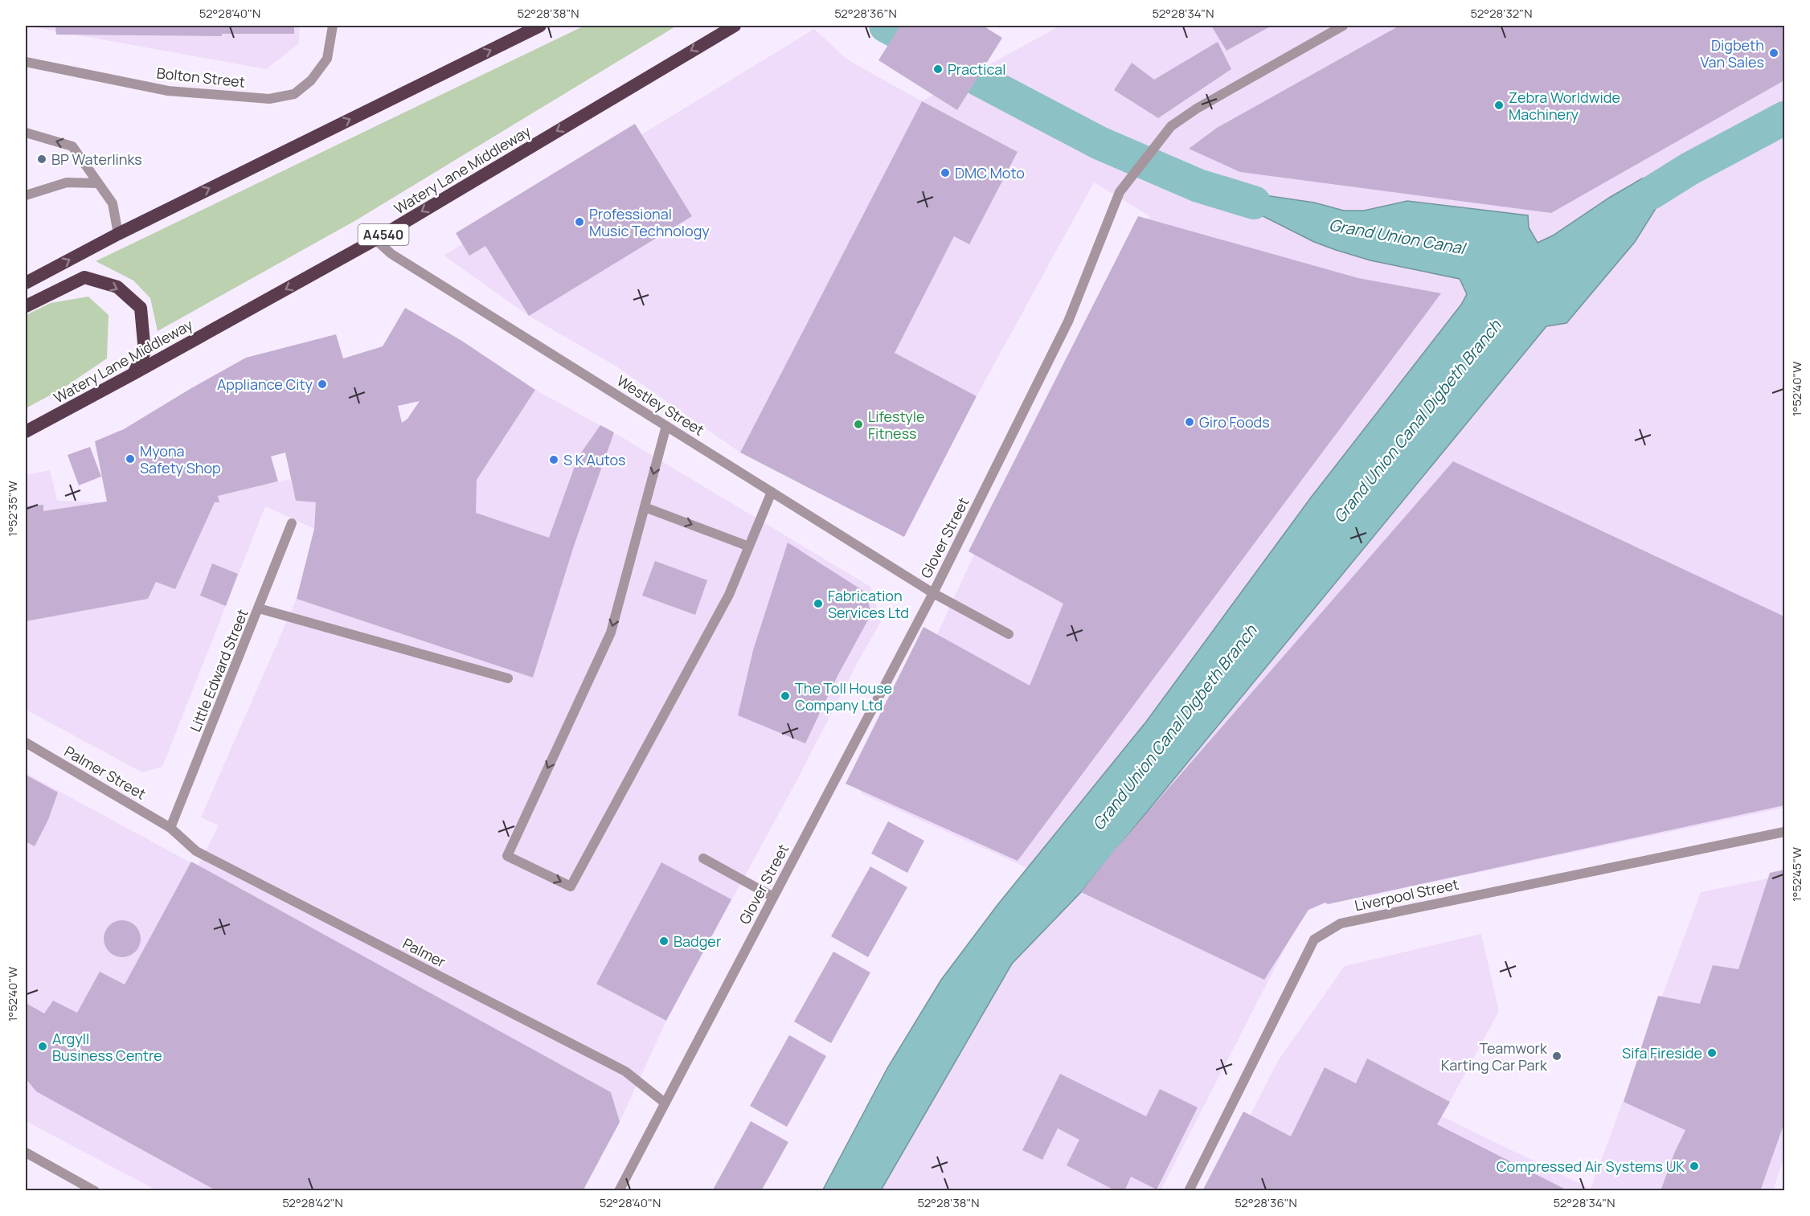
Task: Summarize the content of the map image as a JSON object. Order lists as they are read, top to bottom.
{
  "streets": {
    "highway": ["Watery Lane Middleway", "A4540"],
    "street": [
      "Bolton Street",
      "Westley Street",
      "Glover Street",
      "Little Edward Street",
      "Palmer Street",
      "Liverpool Street",
      "Palmer"
    ]
  },
  "crossings": [
    ["Watery Lane Middleway", "Westley Street"],
    ["Westley Street", "Glover Street"],
    ["Glover Street", "Palmer"],
    ["Little Edward Street", "Palmer Street"],
    ["Little Edward Street", "Palmer"],
    ["Palmer Street", "Palmer"]
  ],
  "water": ["Grand Union Canal", "Grand Union Canal Digbeth Branch"],
  "places": [
    "Digbeth Van Sales",
    "Practical",
    "Zebra Worldwide Machinery",
    "BP Waterlinks",
    "DMC Moto",
    "Professional Music Technology",
    "Appliance City",
    "Giro Foods",
    "Lifestyle Fitness",
    "Myona Safety Shop",
    "S K Autos",
    "Fabrication Services Ltd",
    "The Toll House Company Ltd",
    "Badger",
    "Argyll Business Centre",
    "Sifa Fireside",
    "Teamwork Karting Car Park",
    "Compressed Air Systems UK"
  ],
  "coordinates": [
    "52°28'40\"N",
    "52°28'38\"N",
    "52°28'36\"N",
    "52°28'34\"N",
    "52°28'32\"N",
    "1°52'40\"W",
    "1°52'35\"W",
    "1°52'45\"W",
    "52°28'42\"N"
  ]
}
